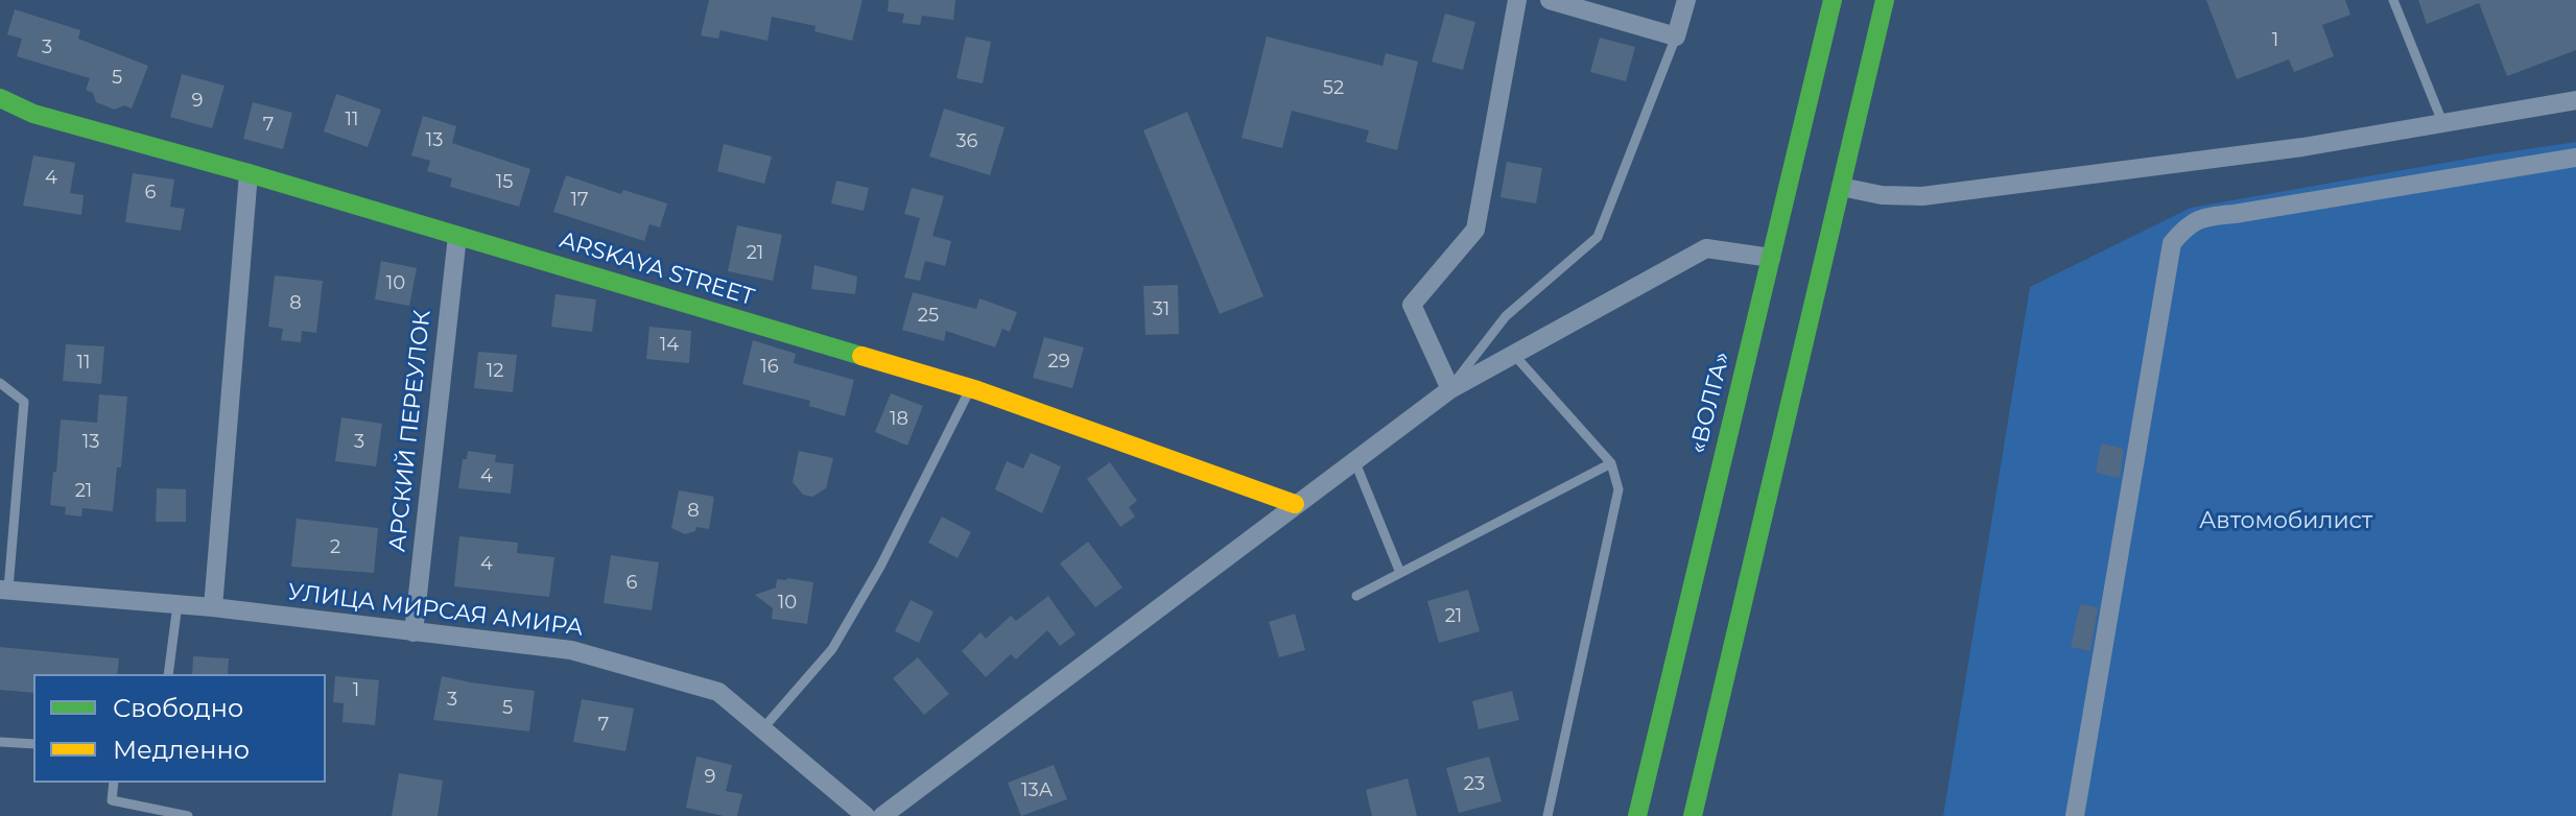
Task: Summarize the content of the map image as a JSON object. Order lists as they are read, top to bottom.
{
  "streets": {
    "main road": ["ARSKAYA STREET", "«ВОЛГА»"],
    "street": ["АРСКИЙ ПЕРЕУЛОК", "УЛИЦА МИРСАЯ АМИРА"]
  },
  "crossings": [
    ["ARSKAYA STREET", "АРСКИЙ ПЕРЕУЛОК"],
    ["АРСКИЙ ПЕРЕУЛОК", "УЛИЦА МИРСАЯ АМИРА"]
  ],
  "parks": ["Автомобилист"],
  "house_numbers": [
    "1",
    "3",
    "5",
    "52",
    "9",
    "11",
    "7",
    "13",
    "36",
    "4",
    "15",
    "6",
    "17",
    "21",
    "10",
    "8",
    "31",
    "25",
    "14",
    "29",
    "11",
    "16",
    "12",
    "18",
    "13",
    "3",
    "4",
    "21",
    "8",
    "2",
    "4",
    "6",
    "10",
    "21",
    "1",
    "3",
    "5",
    "7",
    "9",
    "23",
    "13А"
  ],
  "legend": ["Свободно", "Медленно"]
}
